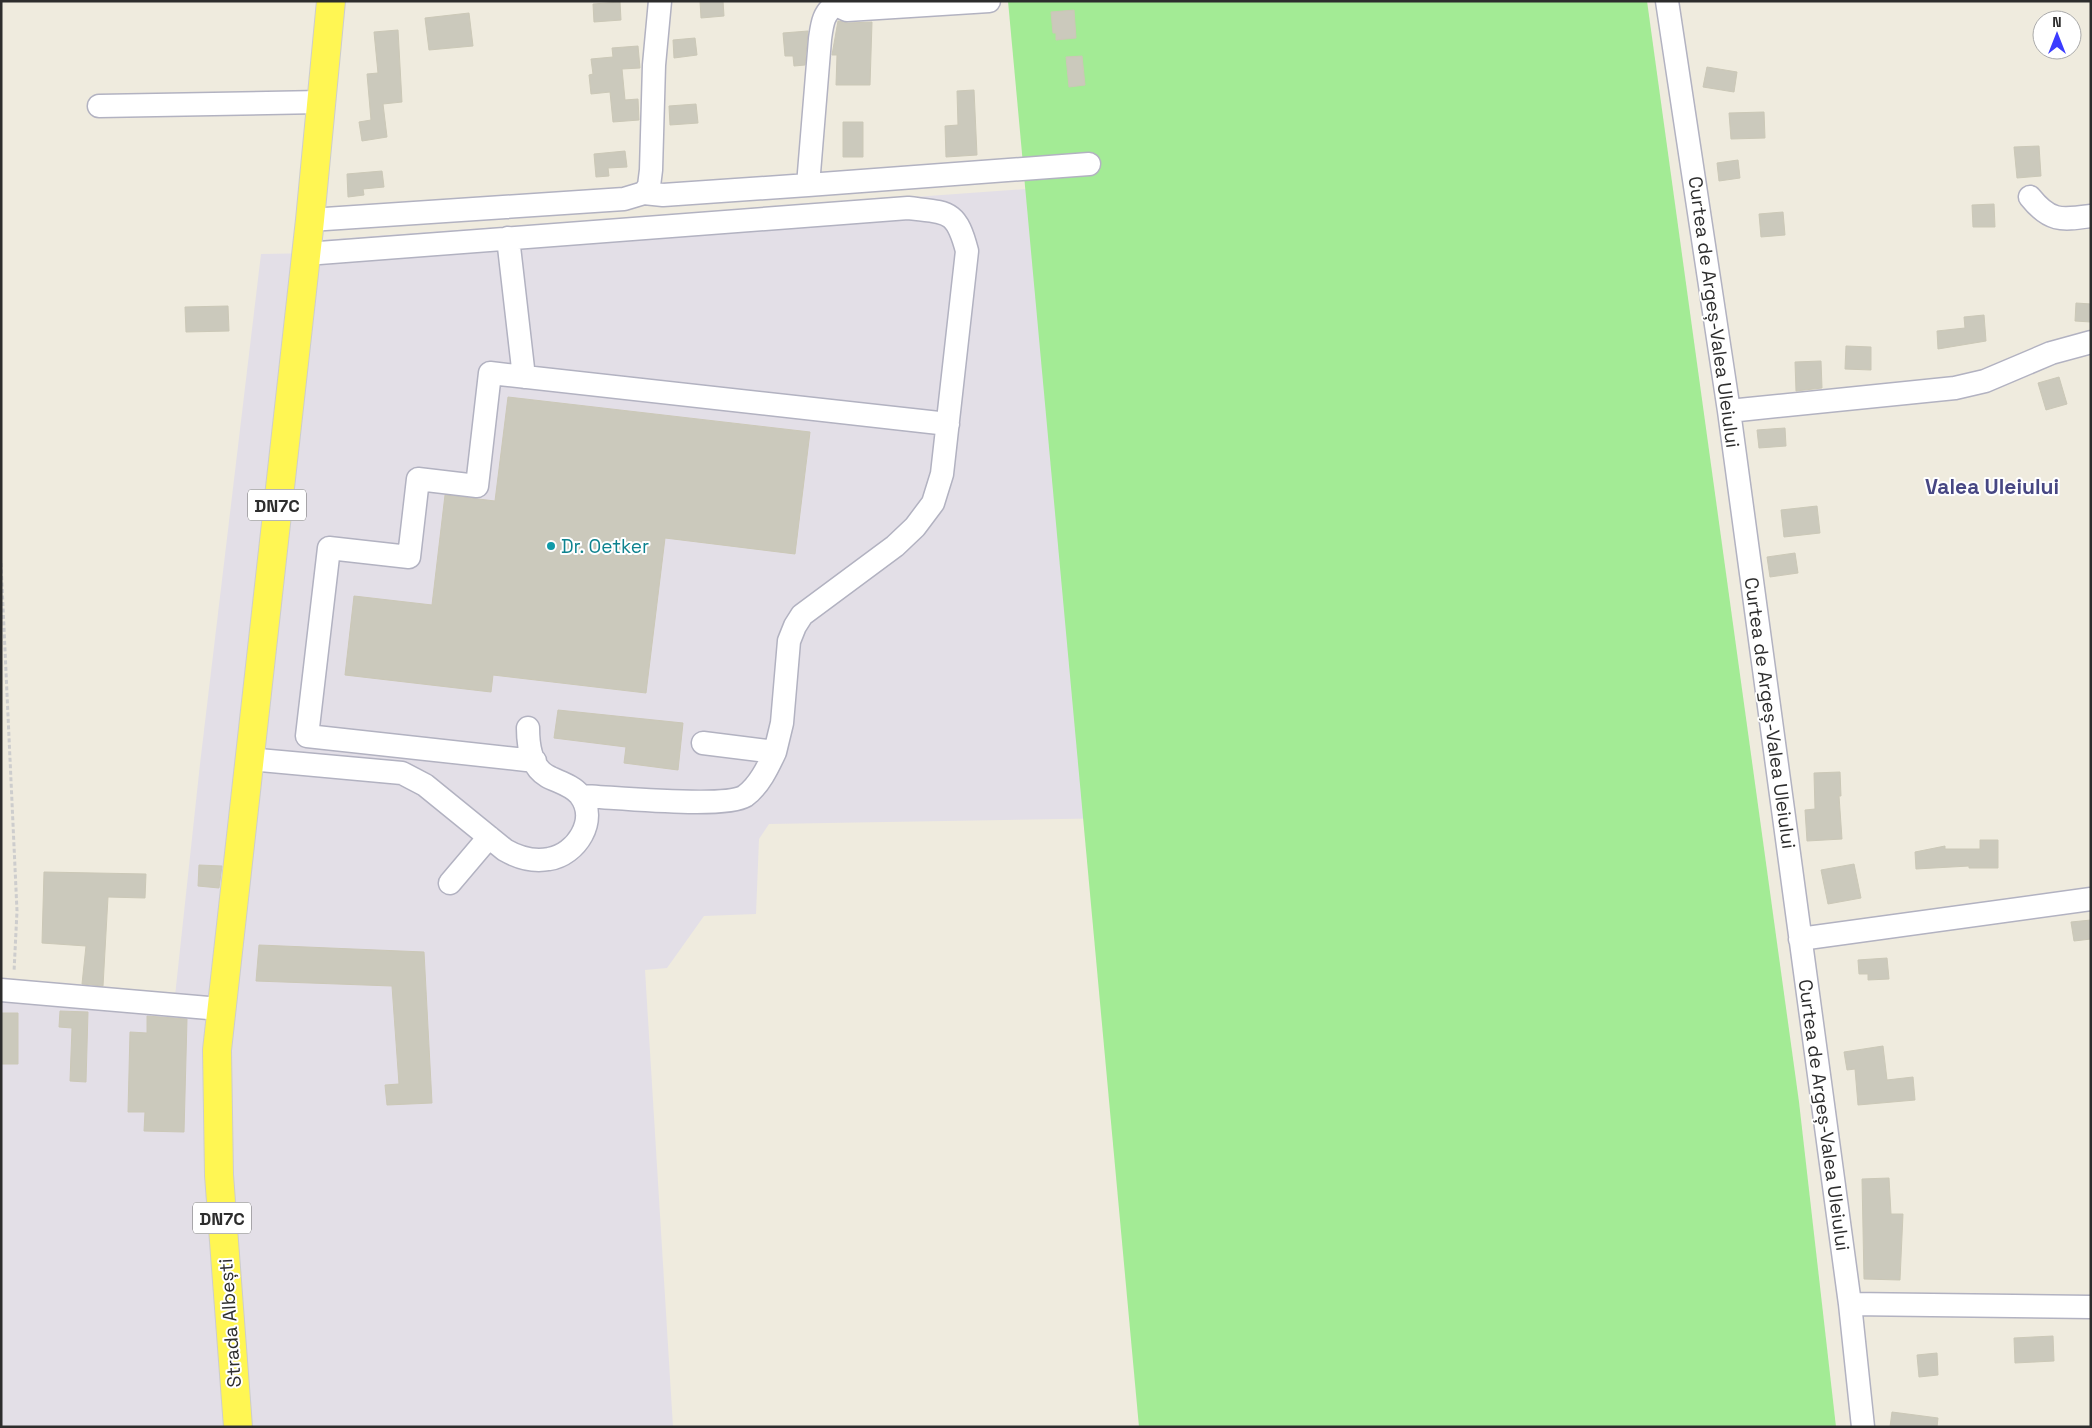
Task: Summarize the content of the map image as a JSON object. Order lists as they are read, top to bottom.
{
  "streets": {
    "main road": ["DN7C", "Strada Albești"],
    "street": ["Curtea de Argeș-Valea Uleiului"]
  },
  "crossings": [
    ["DN7C", "Strada Albești"]
  ],
  "districts": ["Valea Uleiului"],
  "places": ["Dr. Oetker"],
  "north": "top"
}
